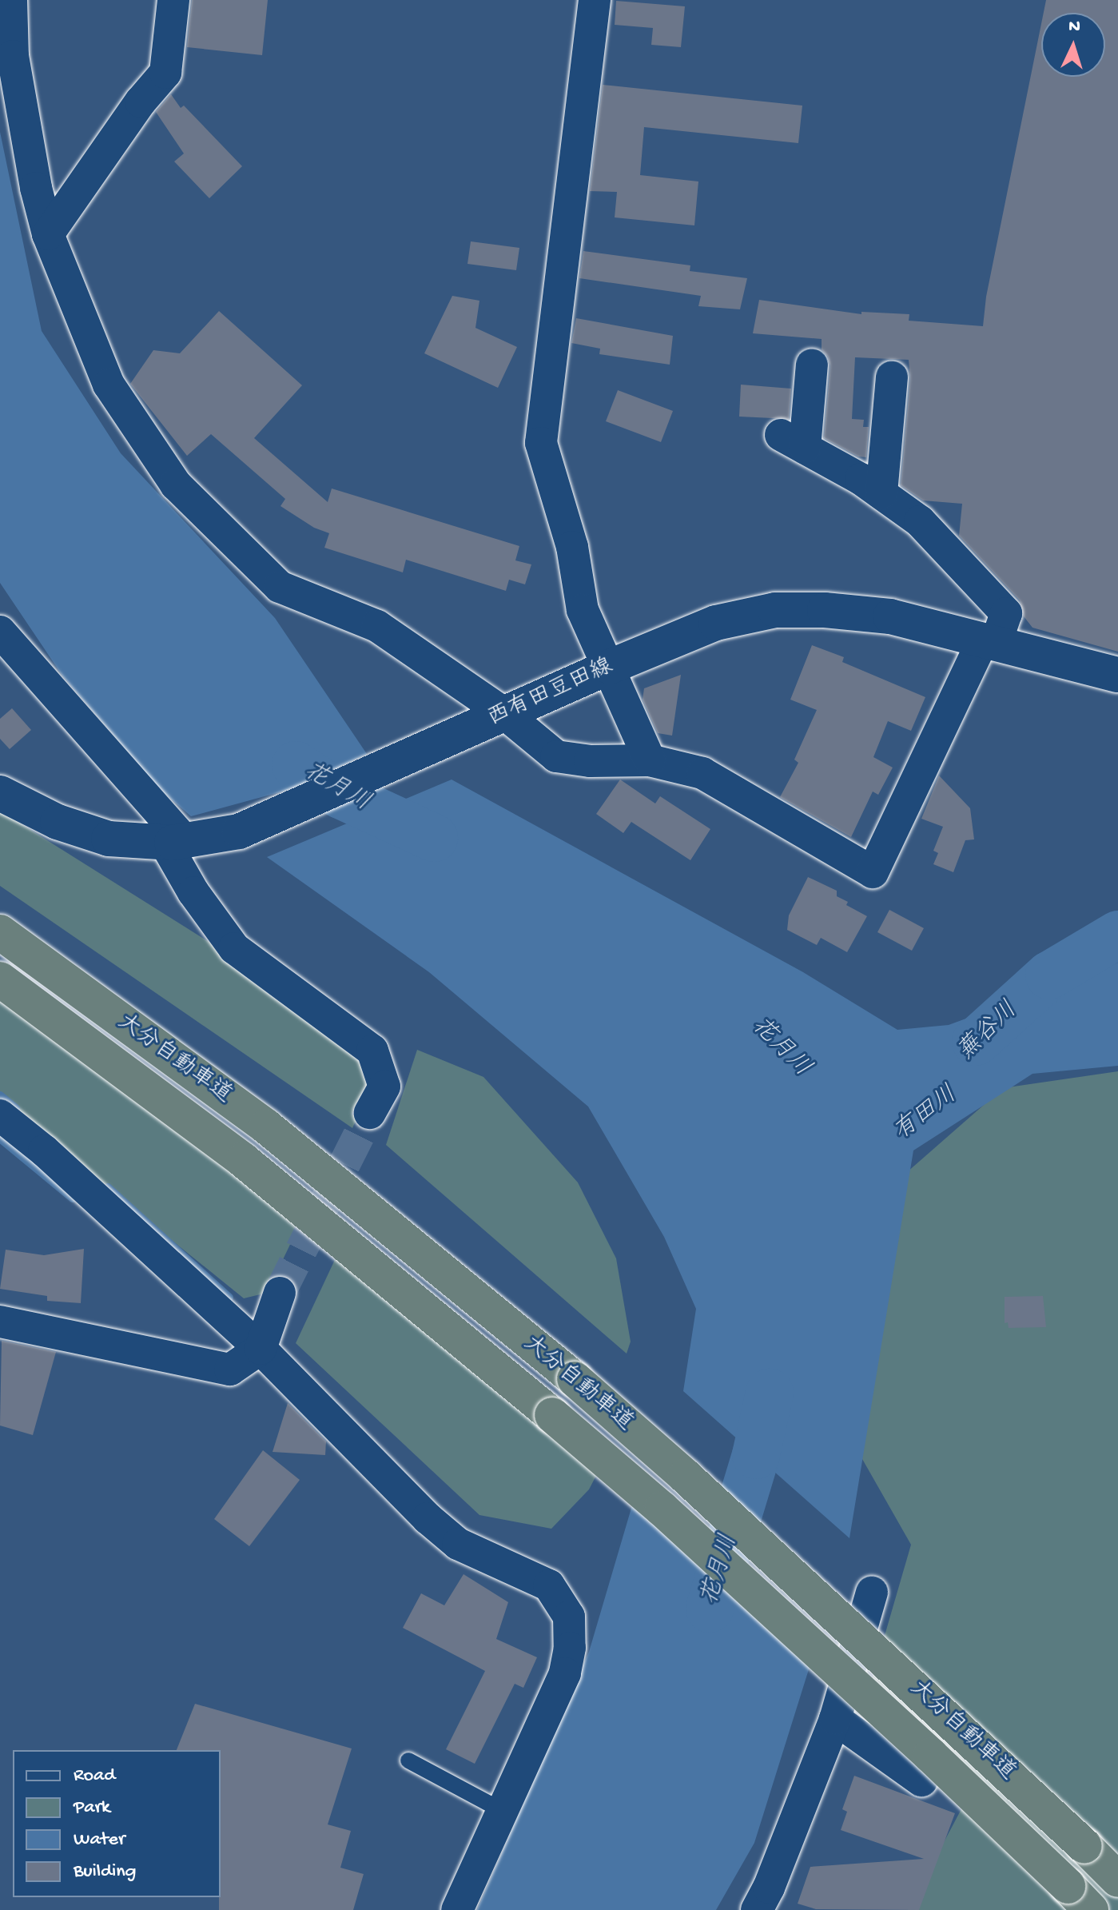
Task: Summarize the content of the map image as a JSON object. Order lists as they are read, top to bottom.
{
  "streets": {
    "highway": ["大分自動車道"],
    "main road": ["西有田豆田線"]
  },
  "water": ["花月川", "蕪谷川", "有田川"],
  "legend": [
    "Road",
    "Park",
    "Water",
    "Building"
  ],
  "north": "top"
}
